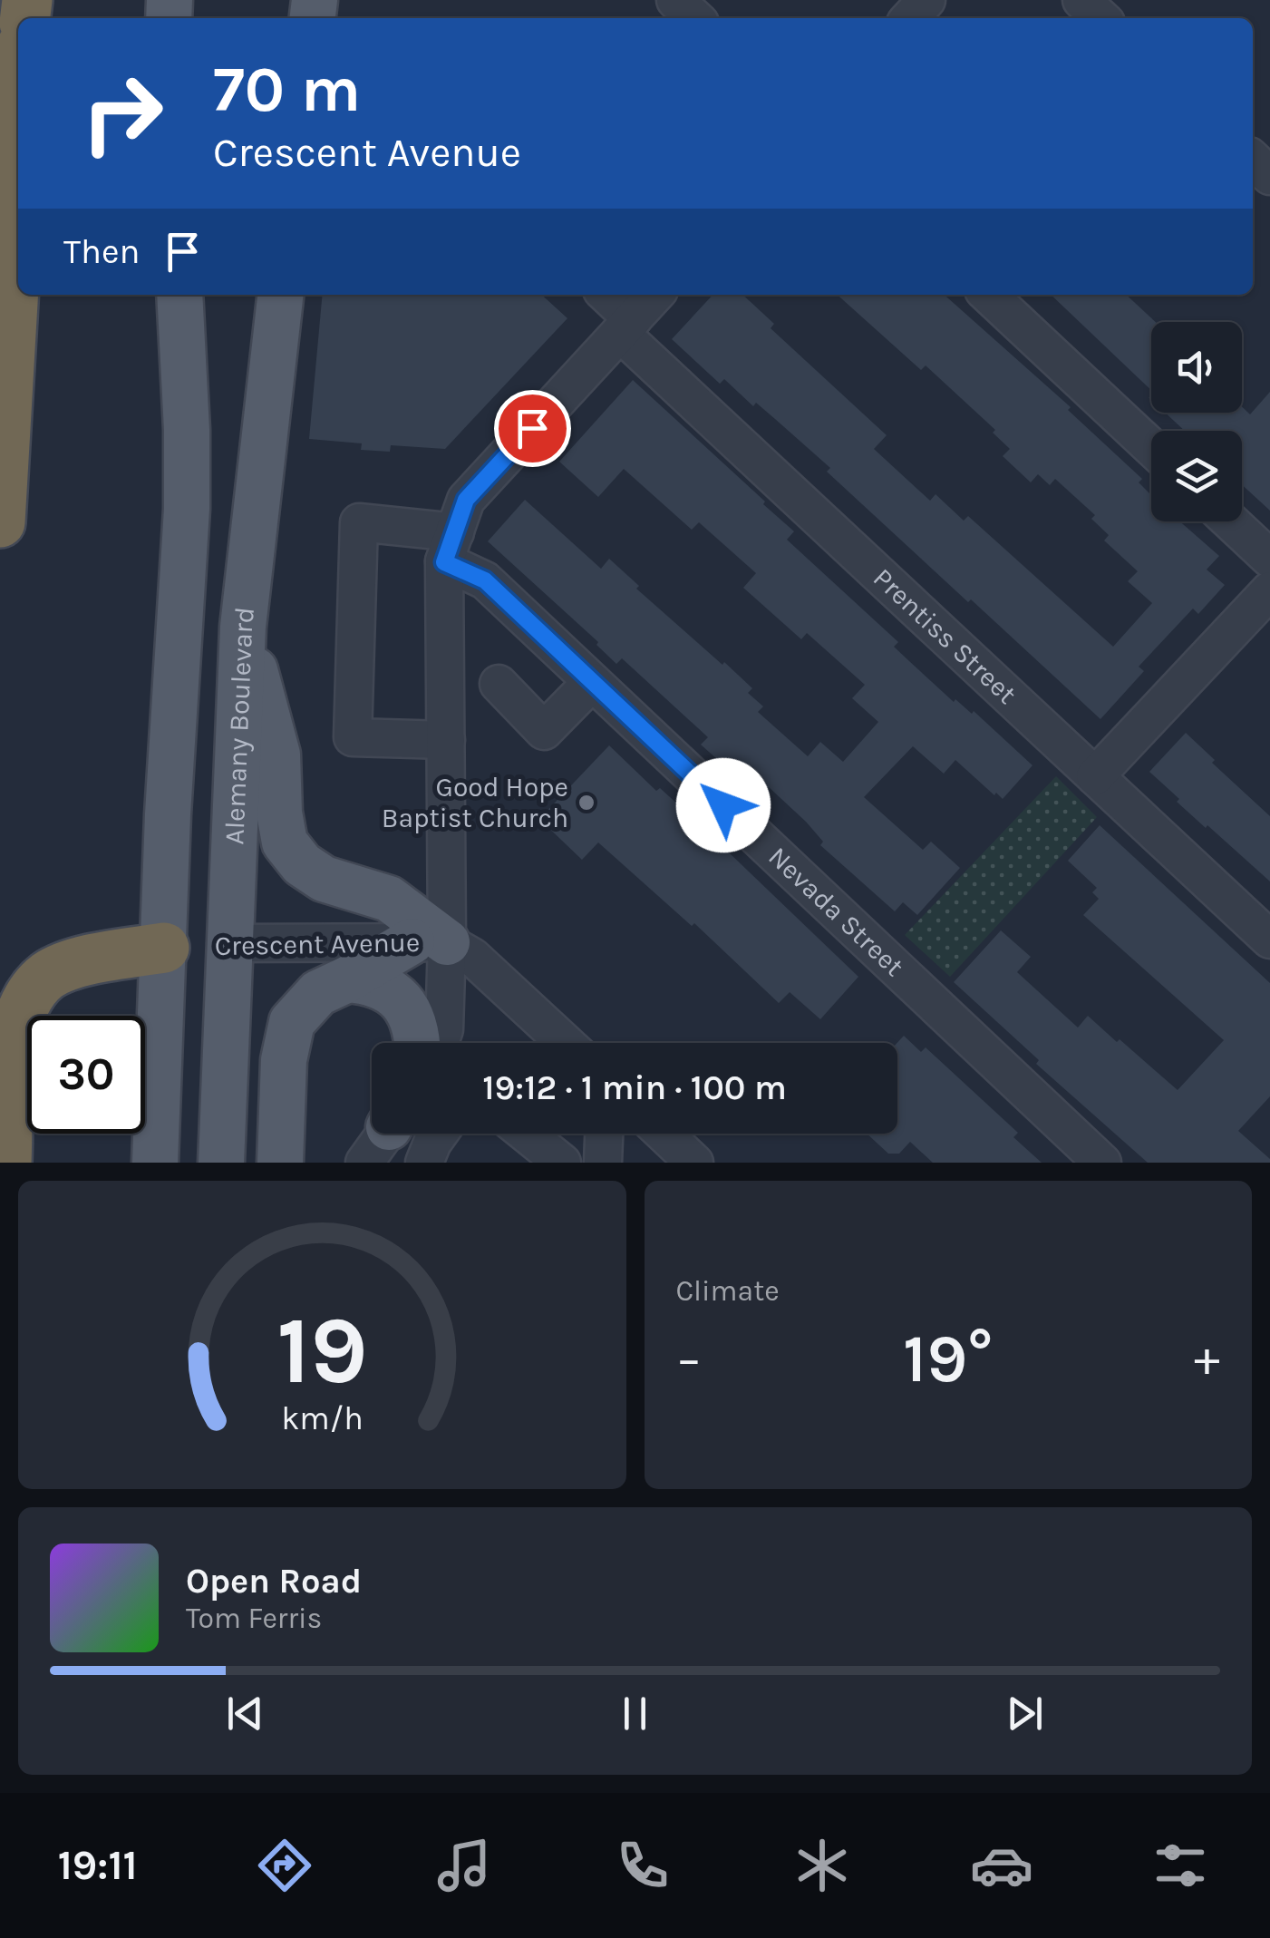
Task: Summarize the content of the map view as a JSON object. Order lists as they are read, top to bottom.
{
  "streets": {
    "main road": ["Alemany Boulevard", "Crescent Avenue"],
    "street": ["Prentiss Street", "Nevada Street"]
  },
  "crossings": [
    ["Prentiss Street", "Crescent Avenue"],
    ["Alemany Boulevard", "Crescent Avenue"],
    ["Nevada Street", "Crescent Avenue"]
  ],
  "places": ["Good Hope Baptist Church"],
  "page": {
    "turn": ["70 m", "Crescent Avenue"],
    "then": "Then",
    "limit": "30",
    "trip": "19:12 · 1 min · 100 m",
    "tile": "Climate",
    "heat": ["−", "19°", "+"],
    "song": ["Open Road", "Tom Ferris"],
    "tabs": "19:11",
    "gauge": ["19", "km/h"]
  }
}
